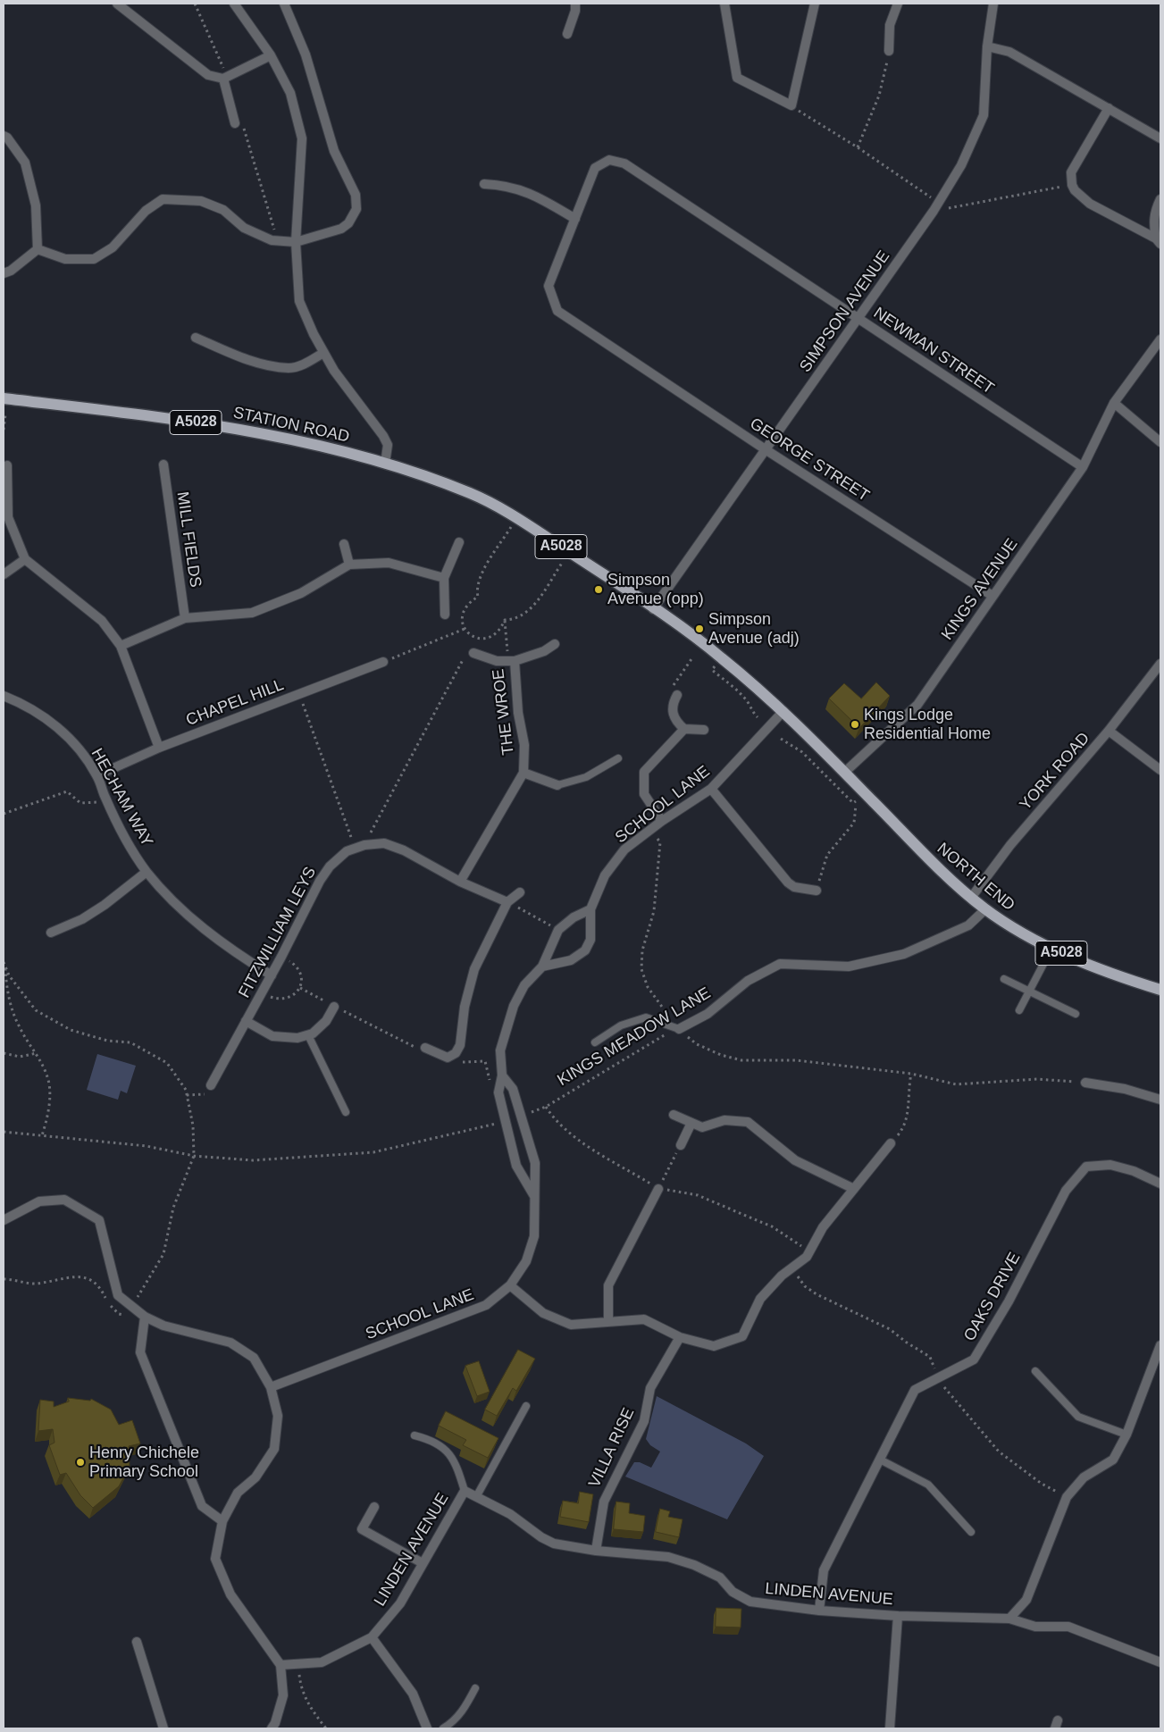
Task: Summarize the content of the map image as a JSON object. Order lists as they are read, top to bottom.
{
  "streets": {
    "main road": ["A5028", "STATION ROAD", "NORTH END"],
    "street": [
      "SIMPSON AVENUE",
      "NEWMAN STREET",
      "GEORGE STREET",
      "MILL FIELDS",
      "KINGS AVENUE",
      "CHAPEL HILL",
      "THE WROE",
      "YORK ROAD",
      "HECHAM WAY",
      "SCHOOL LANE",
      "FITZWILLIAM LEYS",
      "KINGS MEADOW LANE",
      "OAKS DRIVE",
      "VILLA RISE",
      "LINDEN AVENUE"
    ]
  },
  "crossings": [
    ["SIMPSON AVENUE", "NEWMAN STREET"],
    ["SIMPSON AVENUE", "A5028"],
    ["SIMPSON AVENUE", "GEORGE STREET"],
    ["NEWMAN STREET", "GEORGE STREET"],
    ["NEWMAN STREET", "KINGS AVENUE"],
    ["A5028", "STATION ROAD"],
    ["A5028", "KINGS AVENUE"],
    ["A5028", "SCHOOL LANE"],
    ["A5028", "NORTH END"],
    ["GEORGE STREET", "KINGS AVENUE"],
    ["KINGS AVENUE", "NORTH END"],
    ["CHAPEL HILL", "HECHAM WAY"],
    ["YORK ROAD", "NORTH END"],
    ["HECHAM WAY", "FITZWILLIAM LEYS"],
    ["NORTH END", "KINGS MEADOW LANE"],
    ["OAKS DRIVE", "LINDEN AVENUE"],
    ["VILLA RISE", "LINDEN AVENUE"]
  ],
  "places": [
    "Simpson Avenue (opp)",
    "Simpson Avenue (adj)",
    "Kings Lodge Residential Home",
    "Henry Chichele Primary School"
  ]
}
